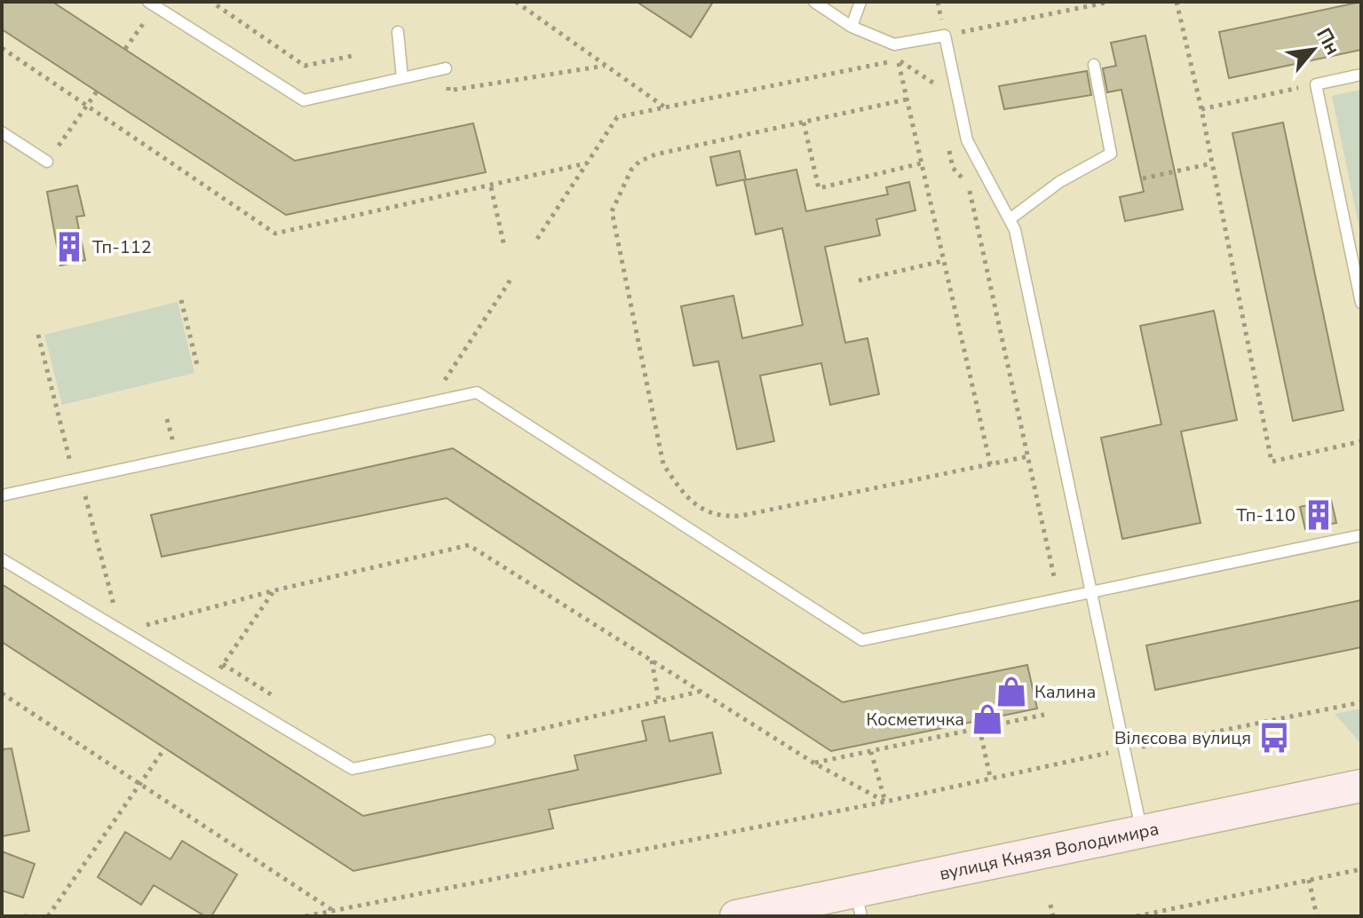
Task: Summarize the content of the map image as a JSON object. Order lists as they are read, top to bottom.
{
  "streets": {
    "main road": ["вулиця Князя Володимира"]
  },
  "places": {
    "building": ["Тп-112", "Тп-110"],
    "shop": ["Калина", "Косметичка"],
    "bus stop": ["Вілєсова вулиця"]
  },
  "north": "top right"
}
